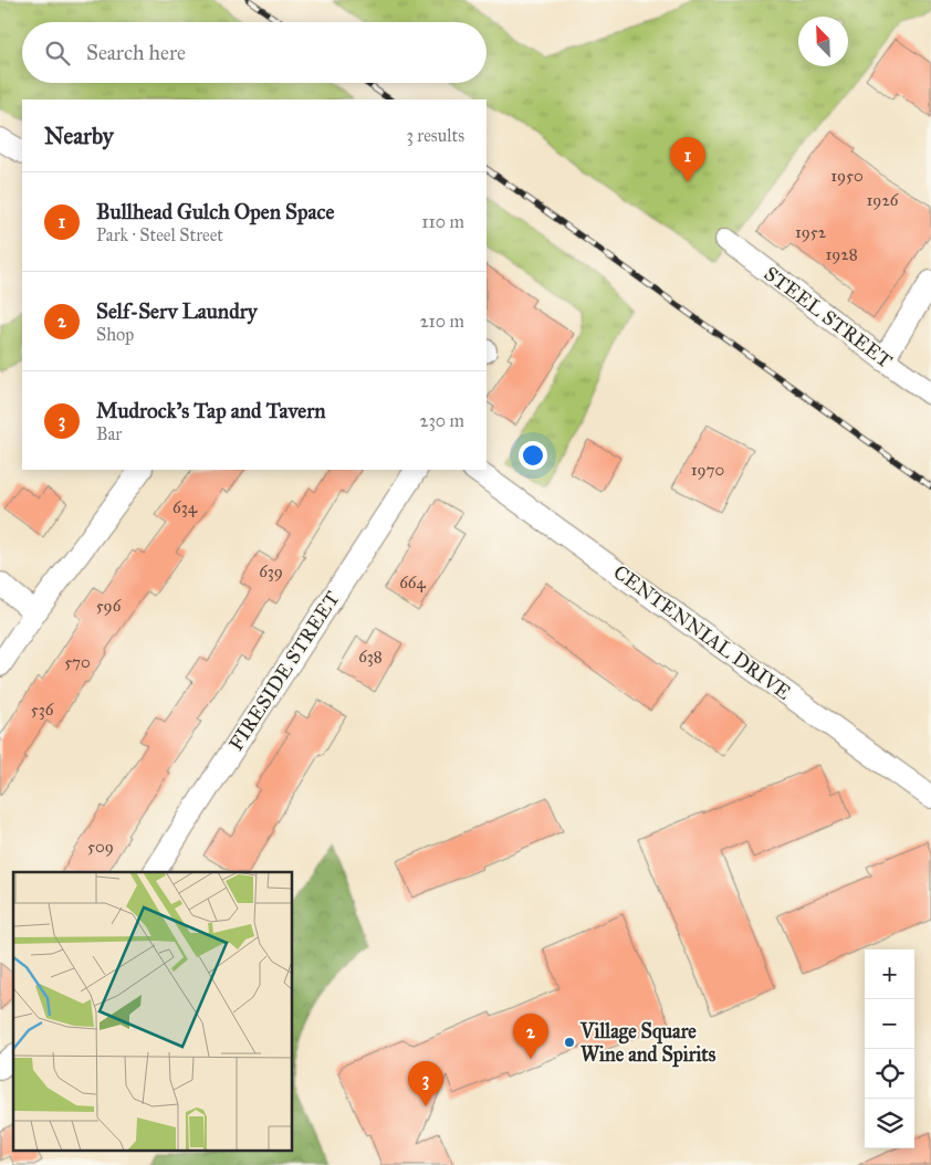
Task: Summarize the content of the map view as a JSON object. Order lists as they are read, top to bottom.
{
  "streets": {
    "street": ["STEEL STREET", "CENTENNIAL DRIVE", "FIRESIDE STREET"]
  },
  "places": ["Village Square Wine and Spirits"],
  "house_numbers": [
    "1950",
    "1926",
    "1952",
    "1928",
    "1970",
    "634",
    "639",
    "664",
    "596",
    "638",
    "570",
    "536",
    "509"
  ],
  "north": "top left",
  "page": {
    "search": "Search here",
    "heading": ["Nearby", "3 results"],
    "pins": ["1", "2", "3"],
    "list": [
      {
        "mark": "1",
        "name": "Bullhead Gulch Open Space",
        "note": "Park · Steel Street",
        "value": "110 m"
      },
      {
        "mark": "2",
        "name": "Self-Serv Laundry",
        "note": "Shop",
        "value": "210 m"
      },
      {
        "mark": "3",
        "name": "Mudrock's Tap and Tavern",
        "note": "Bar",
        "value": "230 m"
      }
    ],
    "map_buttons": ["+", "−"]
  }
}
